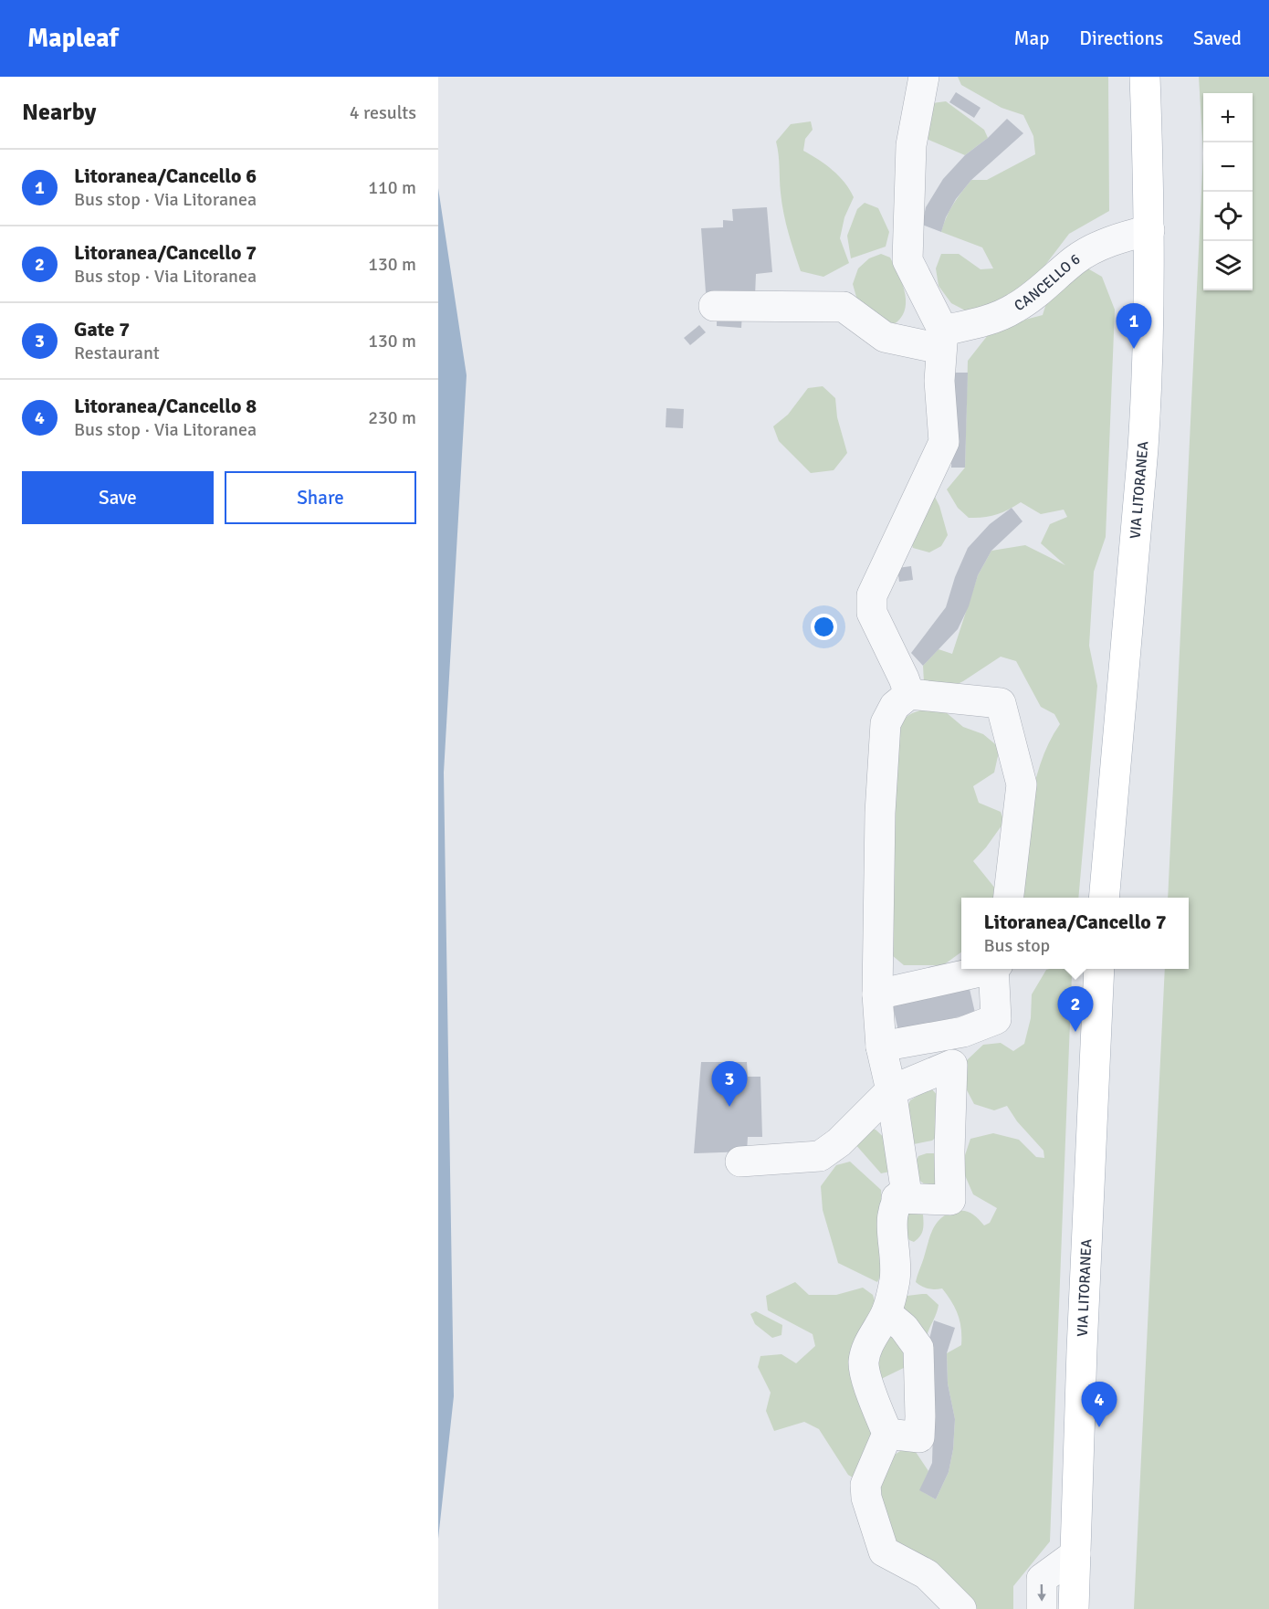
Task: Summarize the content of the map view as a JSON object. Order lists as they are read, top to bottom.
{
  "streets": {
    "main road": ["VIA LITORANEA"],
    "lane": ["CANCELLO 6"]
  },
  "crossings": [
    ["CANCELLO 6", "VIA LITORANEA"]
  ],
  "page": {
    "header": "Mapleaf",
    "nav": ["Map", "Directions", "Saved"],
    "heading": ["Nearby", "4 results"],
    "map_buttons": ["+", "−"],
    "list": [
      {
        "mark": "1",
        "name": "Litoranea/Cancello 6",
        "note": "Bus stop · Via Litoranea",
        "value": "110 m"
      },
      {
        "mark": "2",
        "name": "Litoranea/Cancello 7",
        "note": "Bus stop · Via Litoranea",
        "value": "130 m"
      },
      {
        "mark": "3",
        "name": "Gate 7",
        "note": "Restaurant",
        "value": "130 m"
      },
      {
        "mark": "4",
        "name": "Litoranea/Cancello 8",
        "note": "Bus stop · Via Litoranea",
        "value": "230 m"
      }
    ],
    "pins": [
      "1",
      "2",
      "3",
      "4"
    ],
    "buttons": ["Save", "Share"],
    "popup": ["Litoranea/Cancello 7", "Bus stop"]
  }
}
